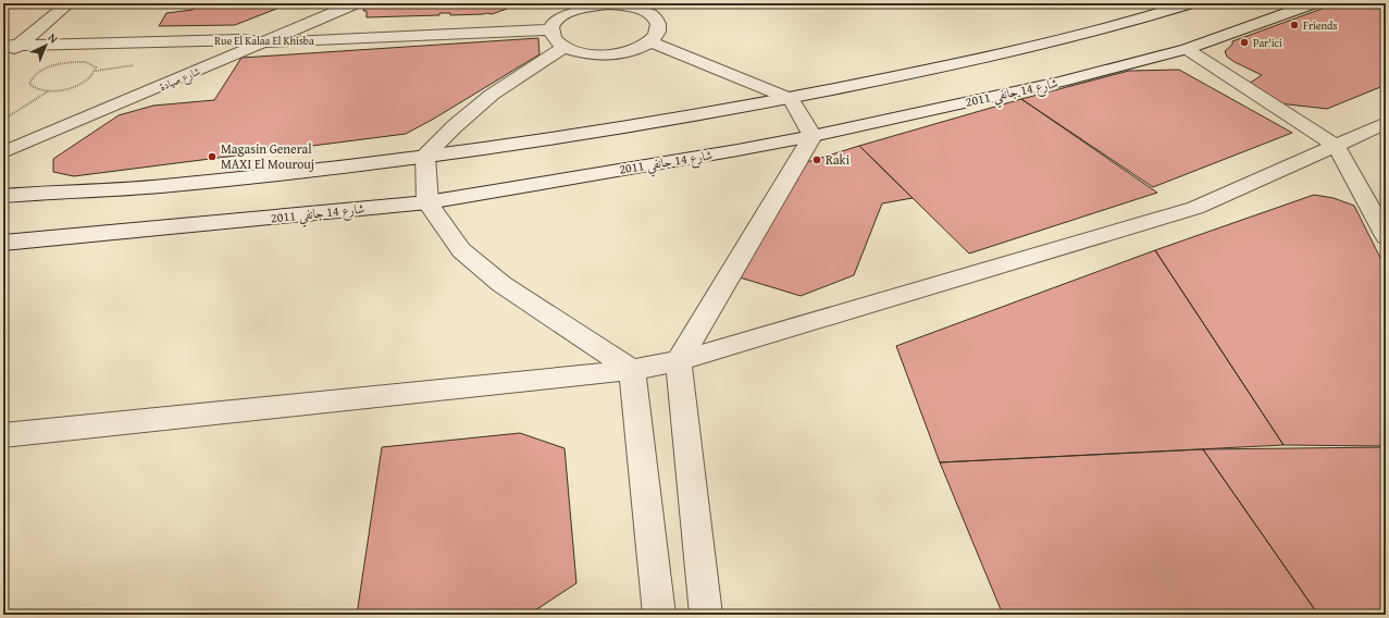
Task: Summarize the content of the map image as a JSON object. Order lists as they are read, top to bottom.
{
  "streets": {
    "street": ["Rue El Kalaa El Khisba", "شارع صيادة", "شارع 14 جانفي 2011"]
  },
  "crossings": [
    ["Rue El Kalaa El Khisba", "شارع صيادة"]
  ],
  "places": [
    "Friends",
    "Par'ici",
    "Magasin General MAXI El Mourouj",
    "Raki"
  ],
  "north": "top right"
}
